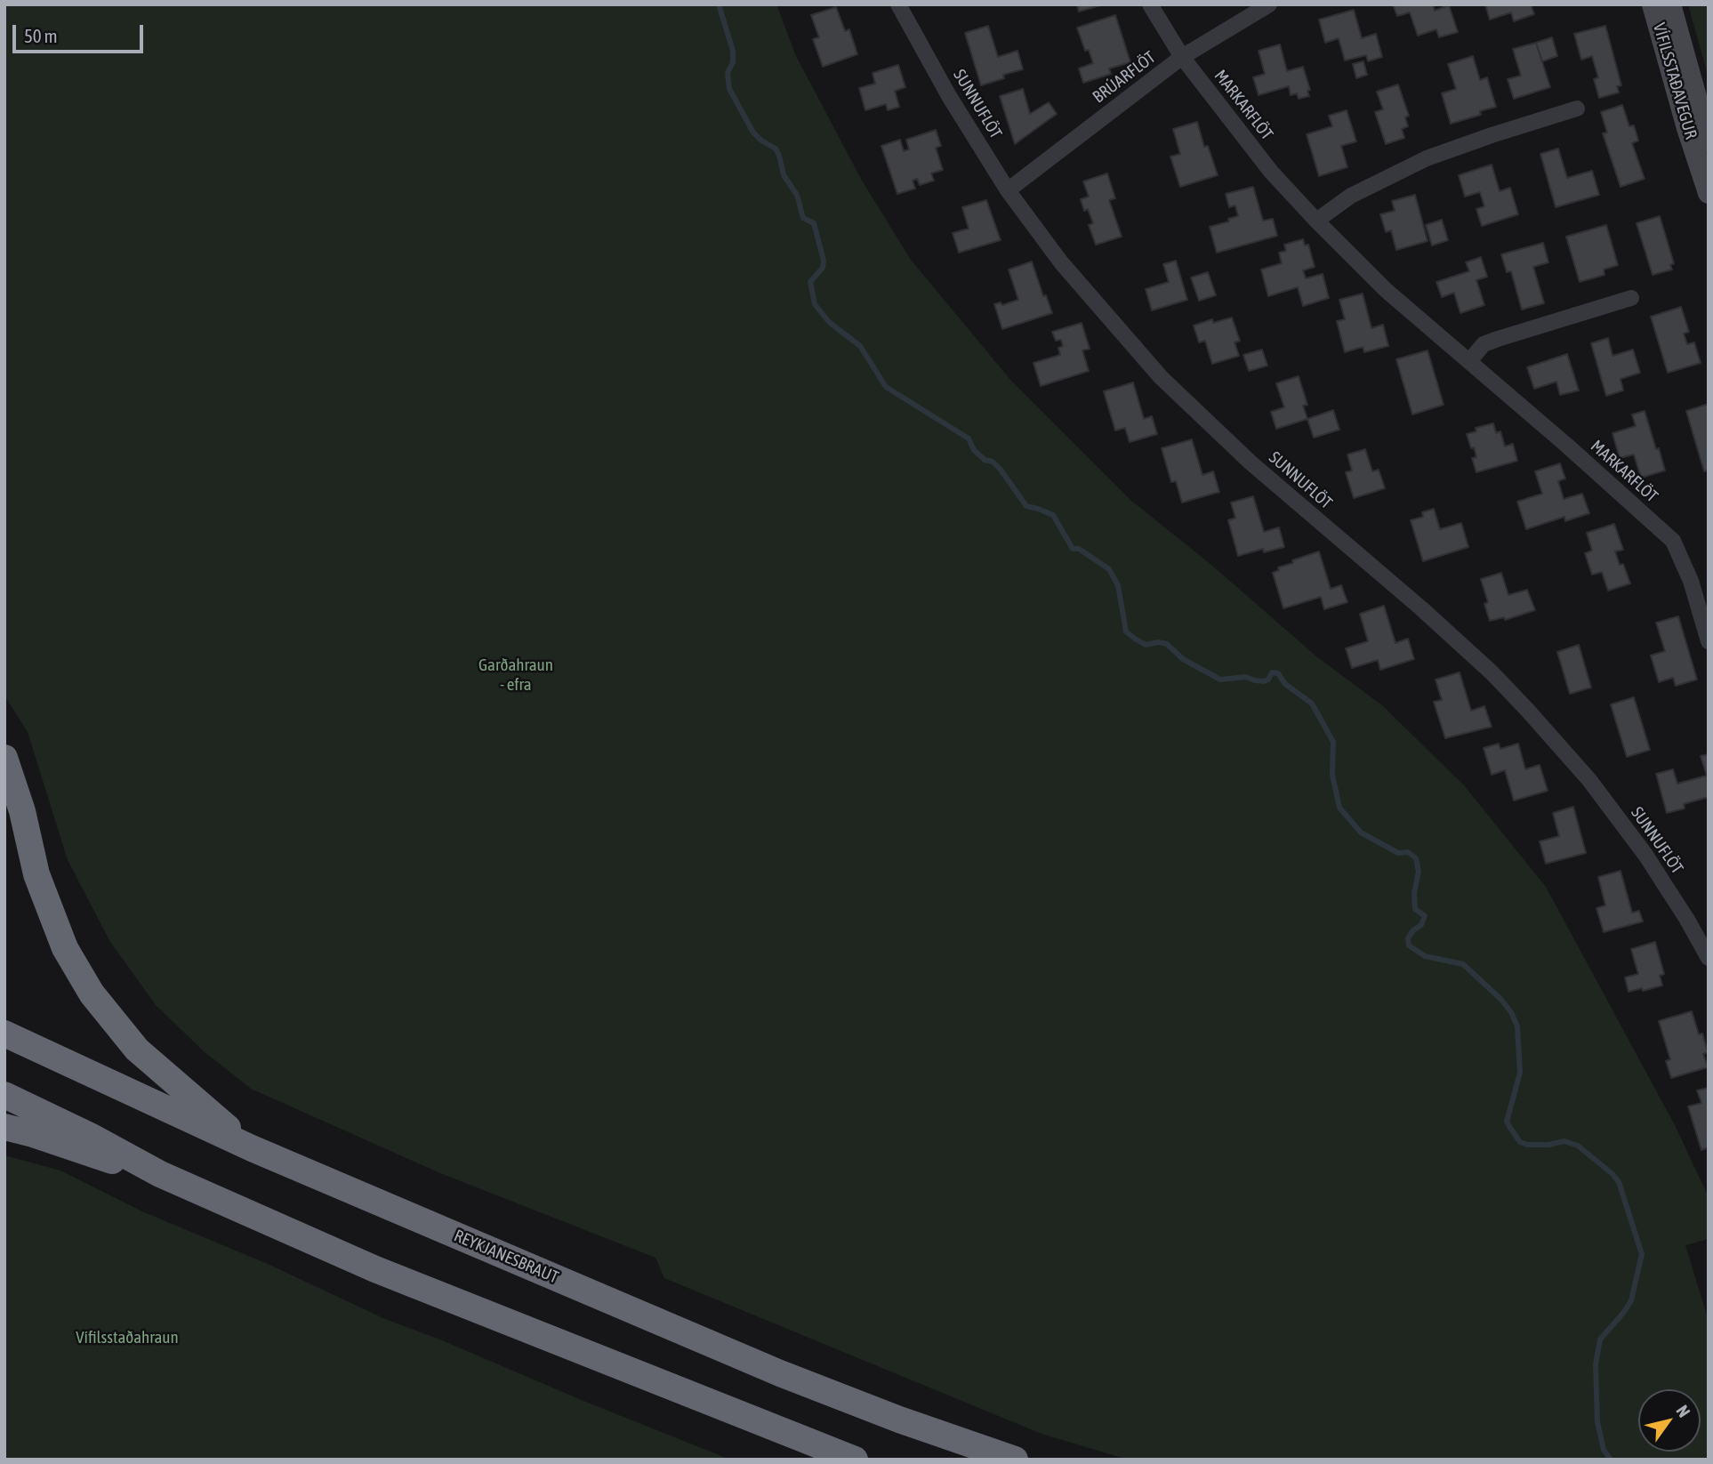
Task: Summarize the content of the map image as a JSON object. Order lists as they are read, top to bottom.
{
  "streets": {
    "highway": ["REYKJANESBRAUT"],
    "main road": ["VÍFILSSTAÐAVEGUR"],
    "street": ["BRÚARFLÖT", "SUNNUFLÖT", "MARKARFLÖT"]
  },
  "crossings": [
    ["BRÚARFLÖT", "SUNNUFLÖT"],
    ["BRÚARFLÖT", "MARKARFLÖT"]
  ],
  "parks": ["Garðahraun - efra", "Vífilsstaðahraun"],
  "scale_bar": "50 m",
  "north": "top right"
}
